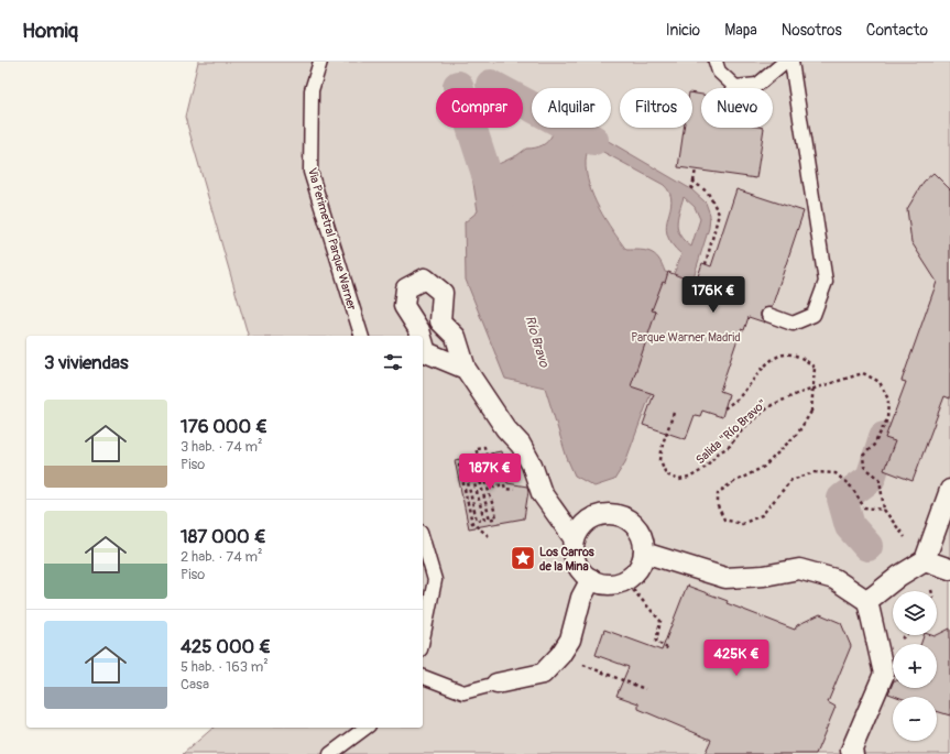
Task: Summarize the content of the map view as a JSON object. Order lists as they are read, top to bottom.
{
  "streets": {
    "lane": ["Via Perimetral Parque Warner"],
    "path": ["Salida \"Río Bravo\""]
  },
  "water": ["Río Bravo"],
  "parks": ["Parque Warner Madrid"],
  "places": {
    "place": ["Los Carros de la Mina"]
  },
  "page": {
    "header": "Homiq",
    "nav": [
      "Inicio",
      "Mapa",
      "Nosotros",
      "Contacto"
    ],
    "chip": [
      "Comprar",
      "Alquilar",
      "Filtros",
      "Nuevo"
    ],
    "price": ["176K €", "187K €", "425K €"],
    "heading": "3 viviendas",
    "list": [
      {
        "name": "176 000 €",
        "note": "3 hab. · 74 m² · Piso"
      },
      {
        "name": "187 000 €",
        "note": "2 hab. · 74 m² · Piso"
      },
      {
        "name": "425 000 €",
        "note": "5 hab. · 163 m² · Casa"
      }
    ],
    "map_buttons": ["+", "−"]
  }
}
